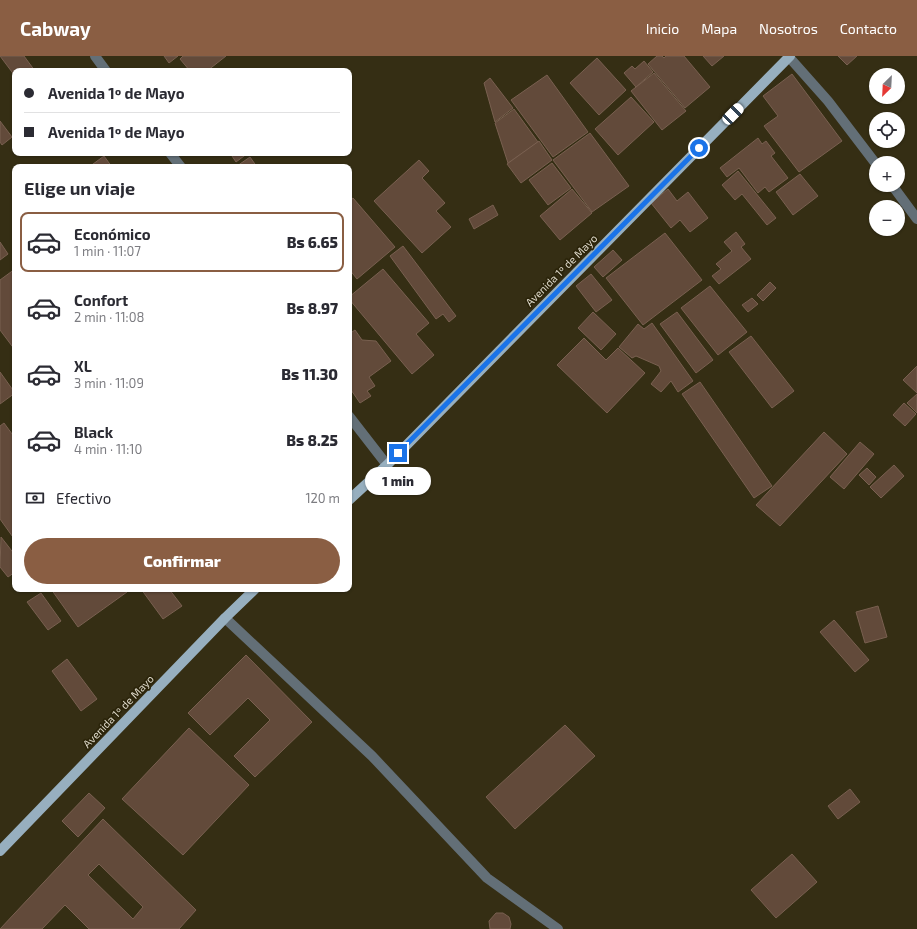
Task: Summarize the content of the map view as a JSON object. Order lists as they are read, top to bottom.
{
  "streets": {
    "main road": ["Avenida 1º de Mayo"]
  },
  "north": "bottom left",
  "page": {
    "header": "Cabway",
    "nav": [
      "Inicio",
      "Mapa",
      "Nosotros",
      "Contacto"
    ],
    "map_buttons": ["+", "−"],
    "banner": ["Avenida 1º de Mayo", "Avenida 1º de Mayo"],
    "heading": "Elige un viaje",
    "list": [
      {
        "name": "Económico",
        "note": "1 min · 11:07",
        "value": "Bs 6.65"
      },
      {
        "name": "Confort",
        "note": "2 min · 11:08",
        "value": "Bs 8.97"
      },
      {
        "name": "XL",
        "note": "3 min · 11:09",
        "value": "Bs 11.30"
      },
      {
        "name": "Black",
        "note": "4 min · 11:10",
        "value": "Bs 8.25"
      }
    ],
    "bubble": "1 min",
    "pay": ["Efectivo", "120 m"],
    "buttons": "Confirmar"
  }
}
